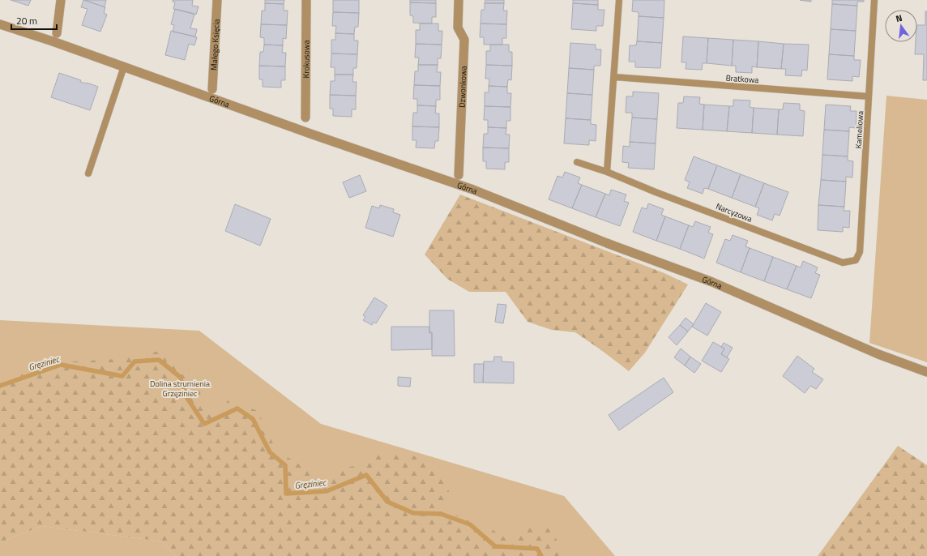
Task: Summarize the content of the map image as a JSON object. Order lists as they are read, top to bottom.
{
  "streets": {
    "street": [
      "Małego Księcia",
      "Krokusowa",
      "Dzwonkowa",
      "Górna"
    ],
    "lane": ["Bratkowa", "Kameliowa", "Narcyzowa"]
  },
  "crossings": [
    ["Bratkowa", "Kameliowa"],
    ["Kameliowa", "Narcyzowa"]
  ],
  "water": ["Gręziniec"],
  "parks": ["Dolina strumienia Grzęziniec"],
  "scale_bar": "20 m",
  "north": "top"
}
